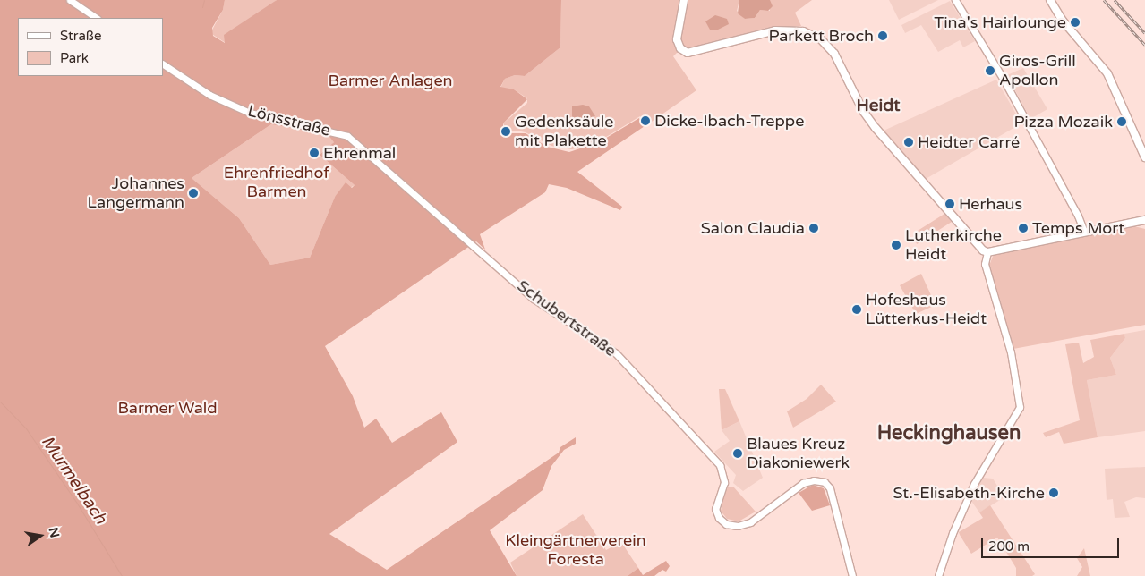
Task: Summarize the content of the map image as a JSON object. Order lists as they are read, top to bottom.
{
  "streets": {
    "street": ["Lönsstraße", "Schubertstraße"]
  },
  "crossings": [
    ["Lönsstraße", "Schubertstraße"]
  ],
  "districts": ["Heidt", "Heckinghausen"],
  "water": ["Murmelbach"],
  "parks": [
    "Barmer Anlagen",
    "Ehrenfriedhof Barmen",
    "Barmer Wald",
    "Kleingärtnerverein Foresta"
  ],
  "places": [
    "Tina's Hairlounge",
    "Parkett Broch",
    "Giros-Grill Apollon",
    "Dicke-Ibach-Treppe",
    "Pizza Mozaik",
    "Gedenksäule mit Plakette",
    "Heidter Carré",
    "Ehrenmal",
    "Johannes Langermann",
    "Herhaus",
    "Salon Claudia",
    "Temps Mort",
    "Lutherkirche Heidt",
    "Hofeshaus Lütterkus-Heidt",
    "Blaues Kreuz Diakoniewerk",
    "St.-Elisabeth-Kirche"
  ],
  "legend": ["Straße", "Park"],
  "scale_bar": "200 m",
  "north": "right"
}
